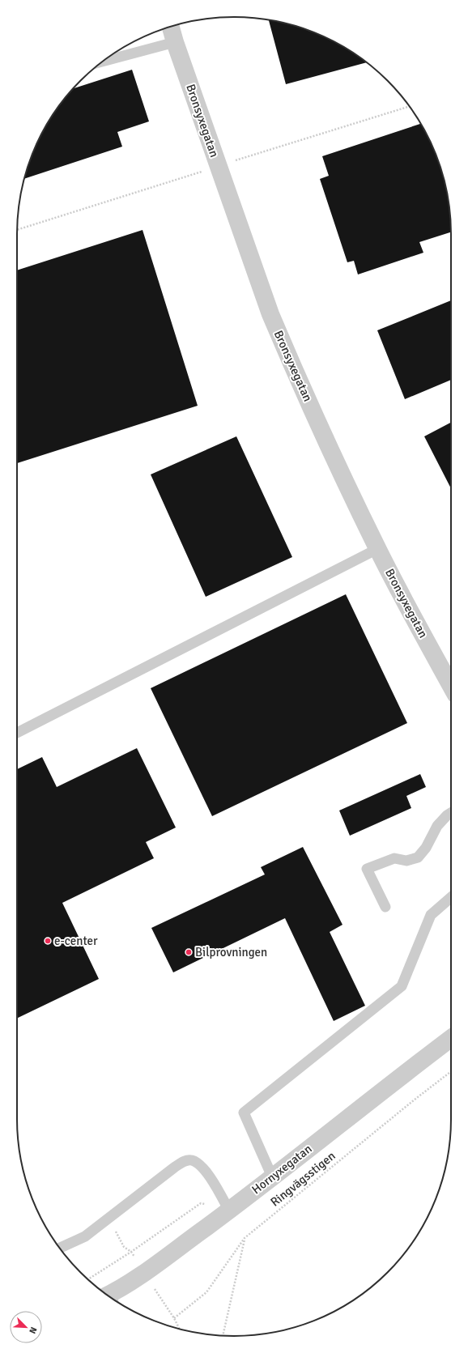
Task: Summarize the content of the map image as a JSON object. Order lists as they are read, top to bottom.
{
  "streets": {
    "street": ["Bronsyxegatan", "Hornyxegatan"],
    "path": ["Ringvägsstigen"]
  },
  "places": ["e-center", "Bilprovningen"],
  "north": "bottom right"
}
